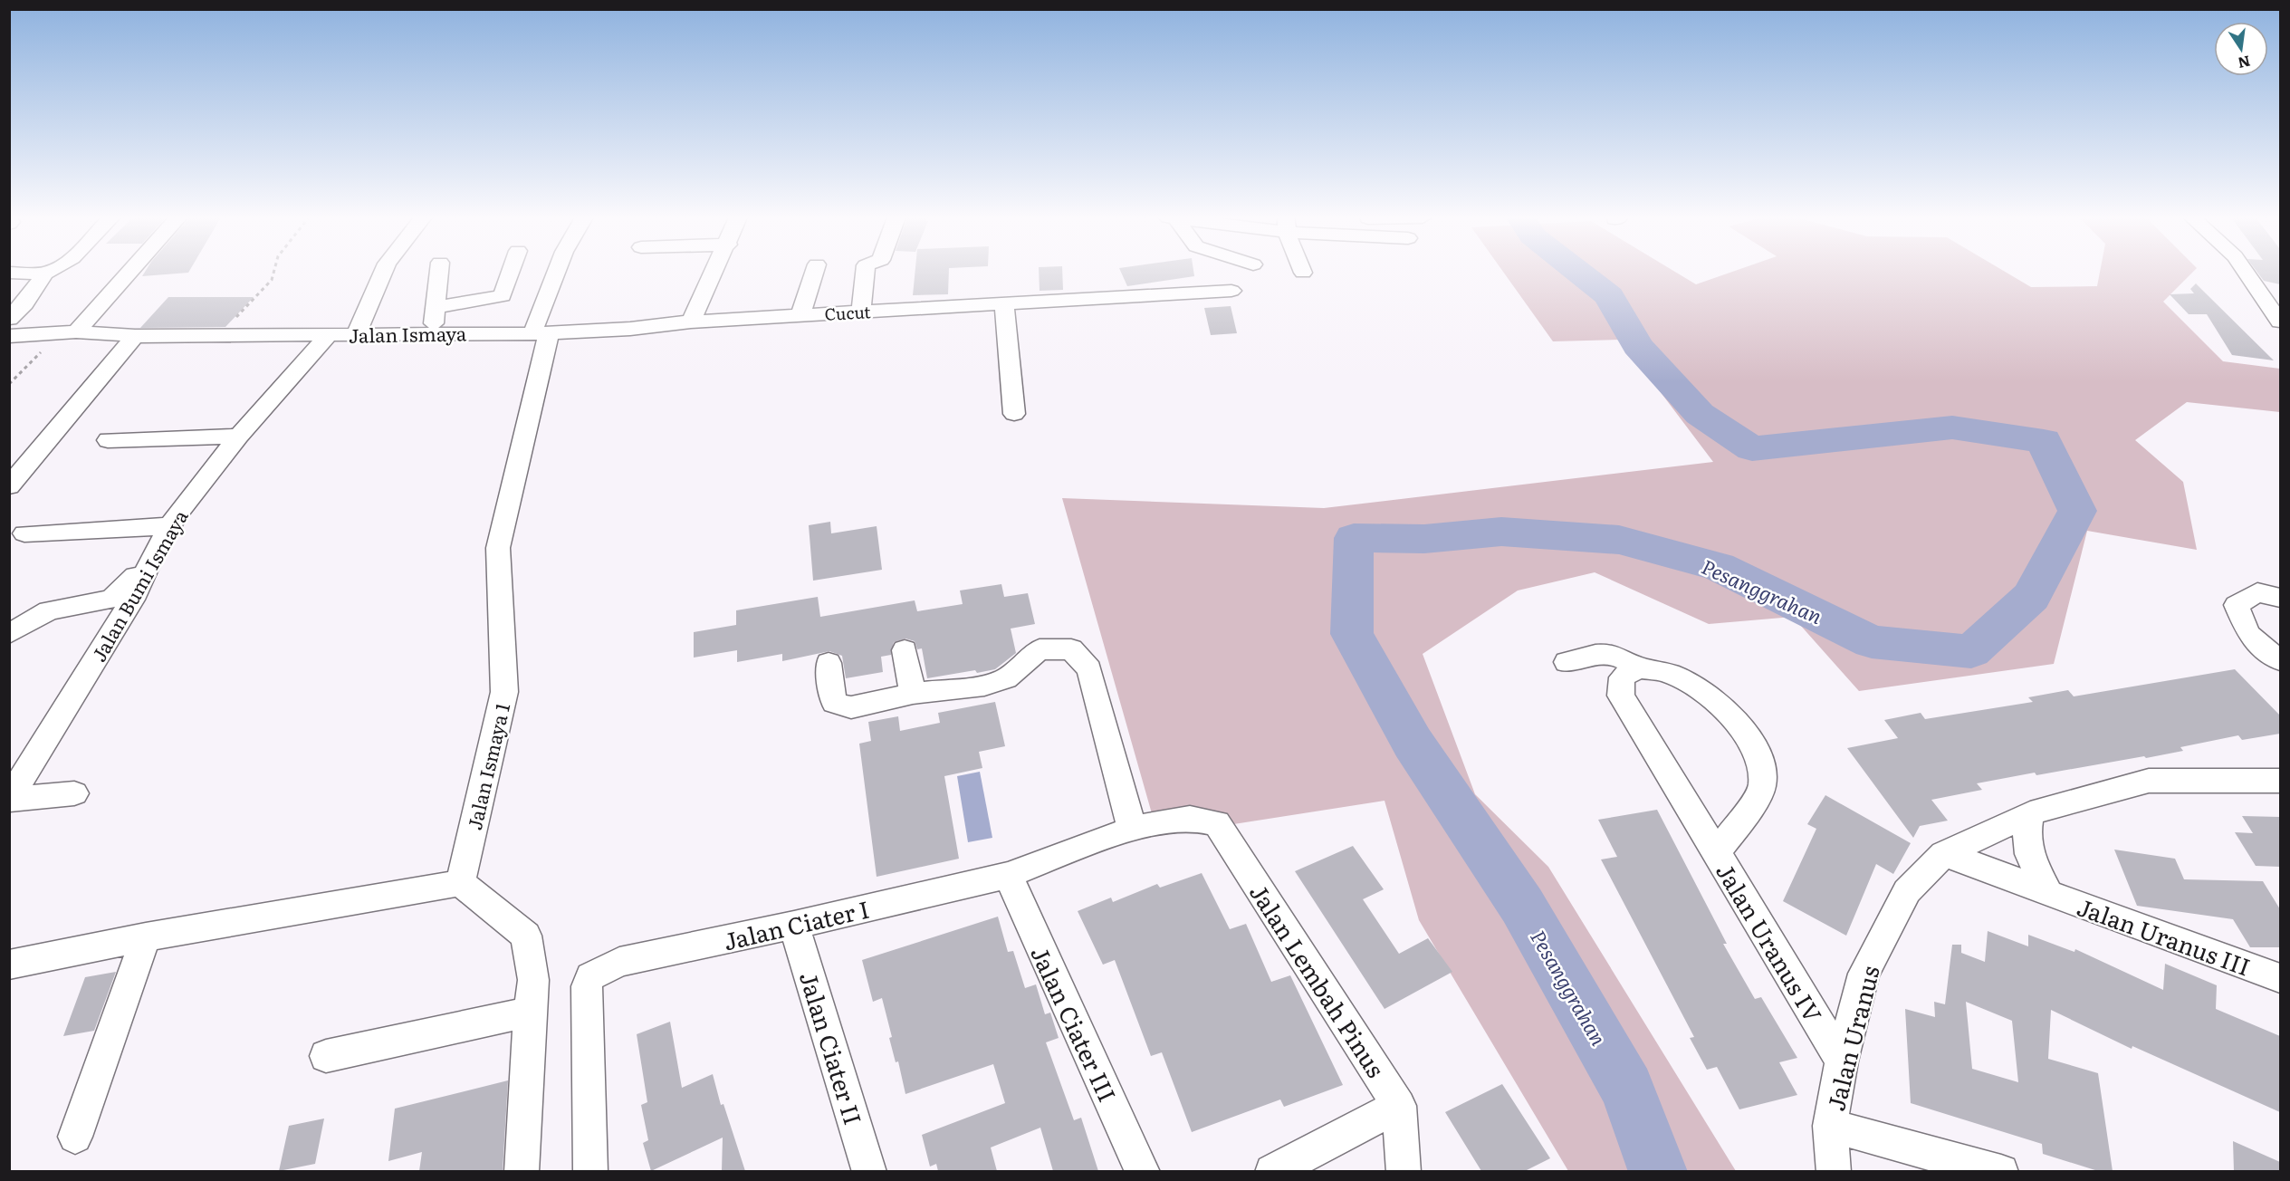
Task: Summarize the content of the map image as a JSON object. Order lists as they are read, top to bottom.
{
  "streets": {
    "street": [
      "Cucut",
      "Jalan Ismaya",
      "Jalan Bumi Ismaya",
      "Jalan Ismaya 1",
      "Jalan Ciater I",
      "Jalan Uranus III",
      "Jalan Uranus IV",
      "Jalan Lembah Pinus",
      "Jalan Ciater III",
      "Jalan Uranus",
      "Jalan Ciater II"
    ]
  },
  "crossings": [
    ["Cucut", "Jalan Ismaya"],
    ["Jalan Ismaya", "Jalan Bumi Ismaya"],
    ["Jalan Ismaya", "Jalan Ismaya 1"],
    ["Jalan Ciater I", "Jalan Lembah Pinus"],
    ["Jalan Ciater I", "Jalan Ciater III"],
    ["Jalan Ciater I", "Jalan Ciater II"],
    ["Jalan Uranus III", "Jalan Uranus"],
    ["Jalan Uranus IV", "Jalan Uranus"]
  ],
  "water": ["Pesanggrahan"],
  "north": "bottom"
}
